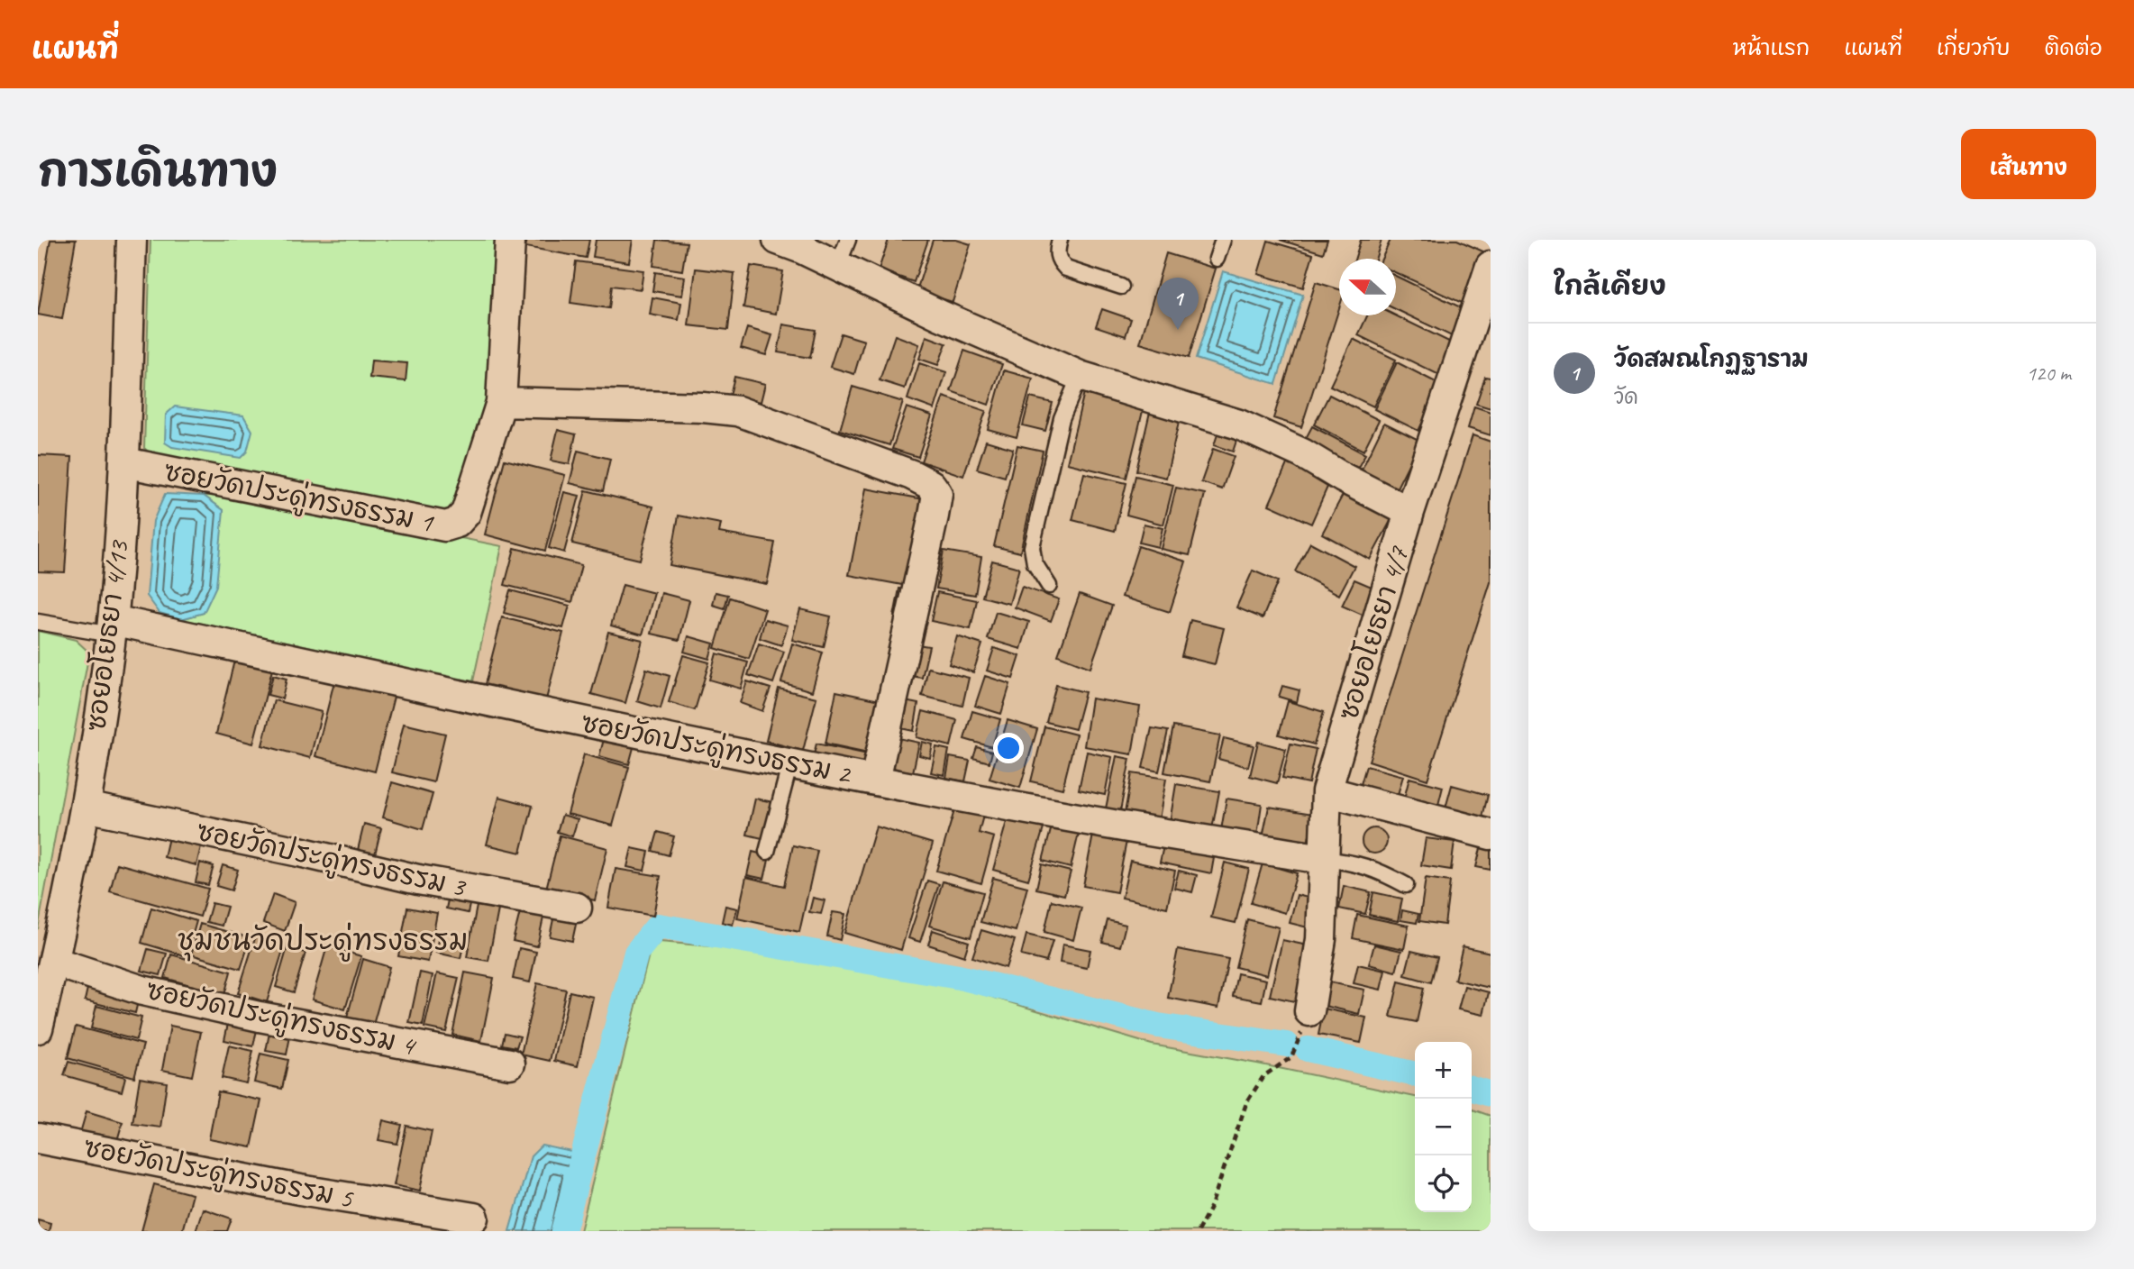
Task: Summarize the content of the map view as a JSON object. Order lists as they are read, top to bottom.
{
  "streets": {
    "street": [
      "ซอยวัดประดู่ทรงธรรม 1",
      "ซอยอโยธยา 4/7",
      "ซอยอโยธยา 4/13",
      "ซอยวัดประดู่ทรงธรรม 2",
      "ซอยวัดประดู่ทรงธรรม 3",
      "ซอยวัดประดู่ทรงธรรม 4",
      "ซอยวัดประดู่ทรงธรรม 5"
    ]
  },
  "crossings": [
    ["ซอยวัดประดู่ทรงธรรม 1", "ซอยอโยธยา 4/13"],
    ["ซอยอโยธยา 4/7", "ซอยวัดประดู่ทรงธรรม 2"],
    ["ซอยอโยธยา 4/13", "ซอยวัดประดู่ทรงธรรม 2"],
    ["ซอยอโยธยา 4/13", "ซอยวัดประดู่ทรงธรรม 3"],
    ["ซอยอโยธยา 4/13", "ซอยวัดประดู่ทรงธรรม 4"]
  ],
  "districts": ["ชุมชนวัดประดู่ทรงธรรม"],
  "north": "left",
  "page": {
    "header": "แผนที่",
    "nav": [
      "หน้าแรก",
      "แผนที่",
      "เกี่ยวกับ",
      "ติดต่อ"
    ],
    "title": "การเดินทาง",
    "buttons": "เส้นทาง",
    "heading": "ใกล้เคียง",
    "pins": "1",
    "list": [
      {
        "mark": "1",
        "name": "วัดสมณโกฏฐาราม",
        "note": "วัด",
        "value": "120 m"
      }
    ],
    "map_buttons": ["+", "−"]
  }
}
